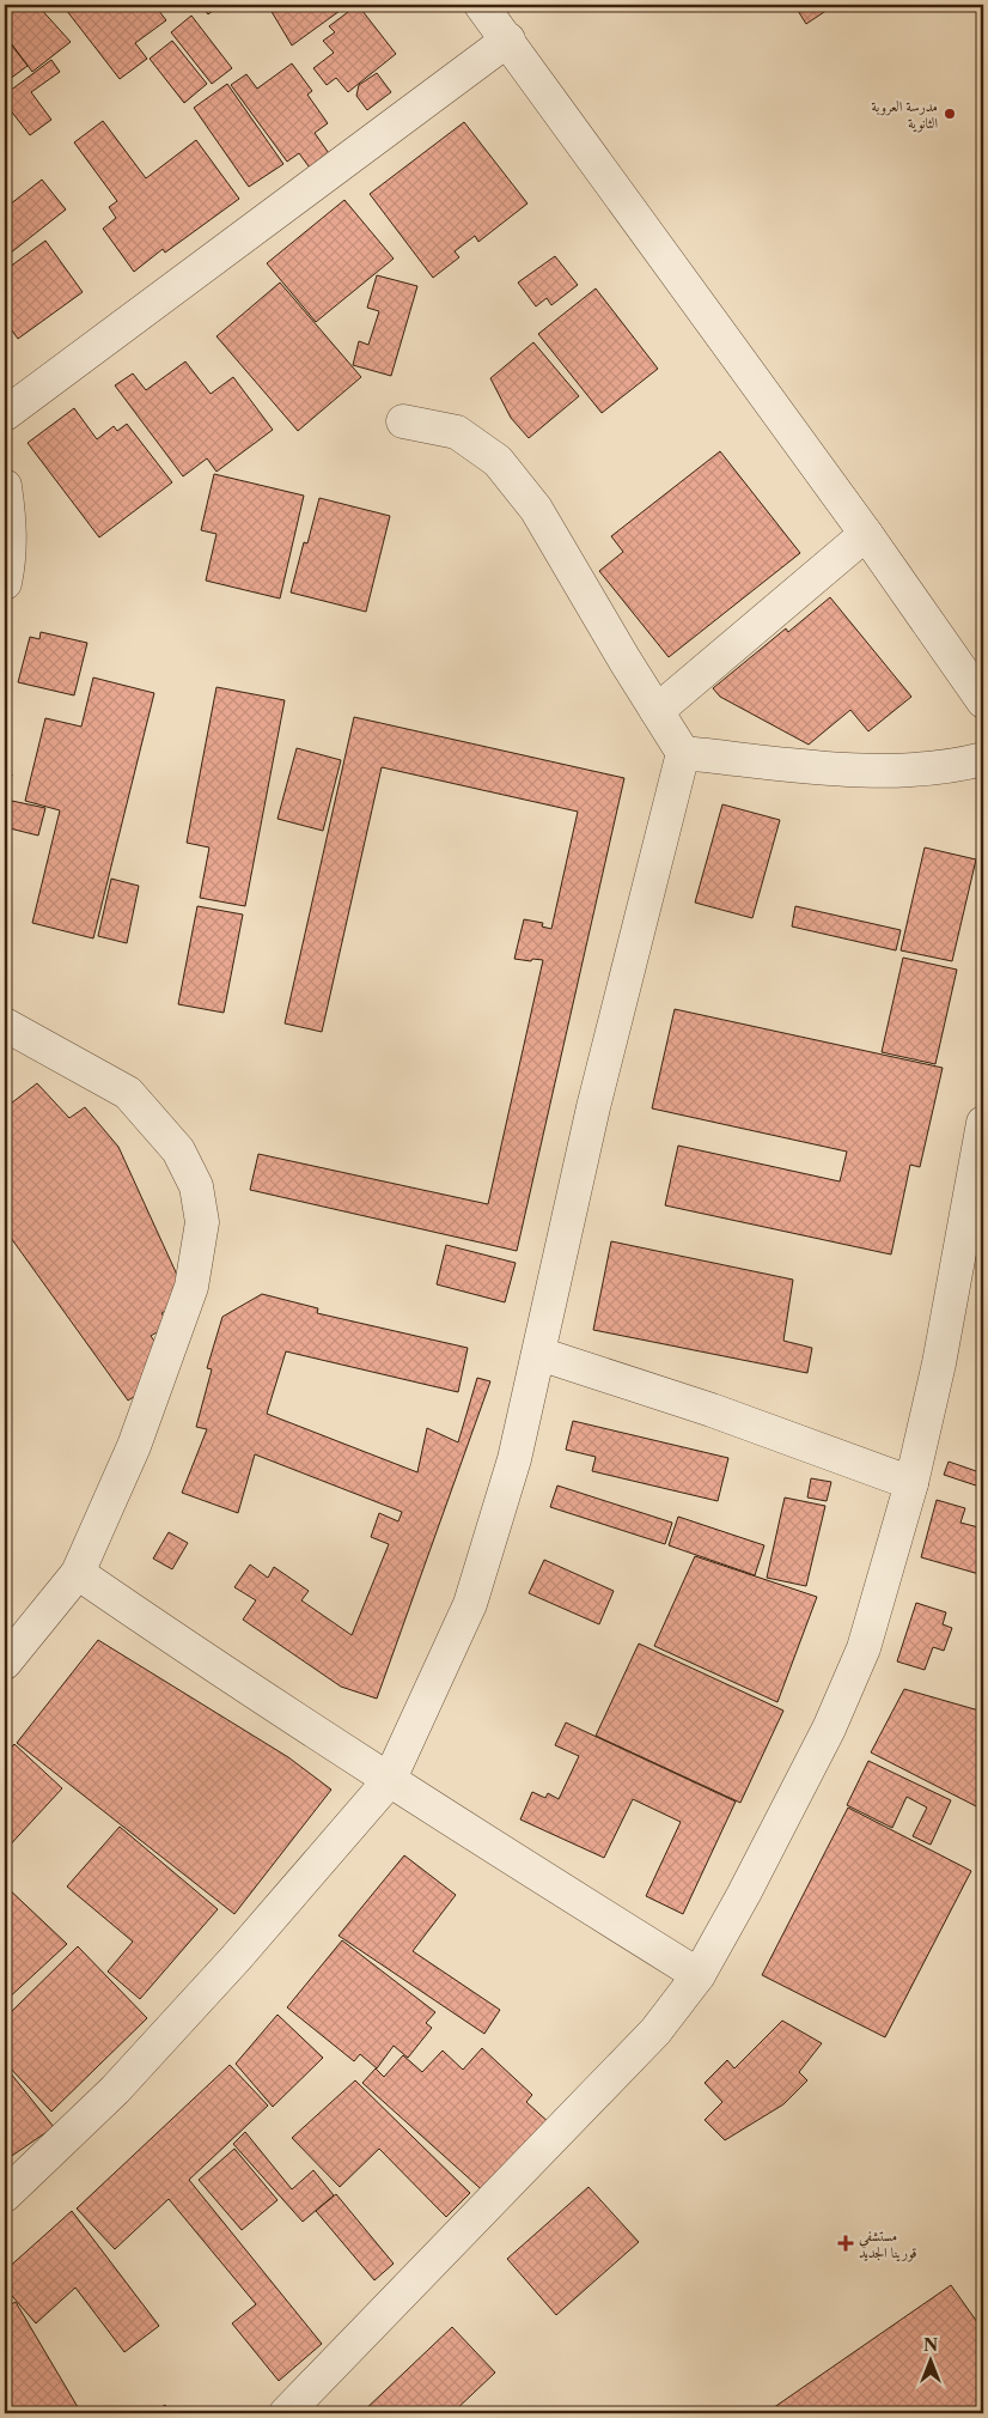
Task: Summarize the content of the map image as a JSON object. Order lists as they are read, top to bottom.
{
  "places": {
    "other": ["مدرسة العروبة الثانوية"],
    "health": ["مستشفي قورينا الجديد"]
  },
  "north": "top"
}
